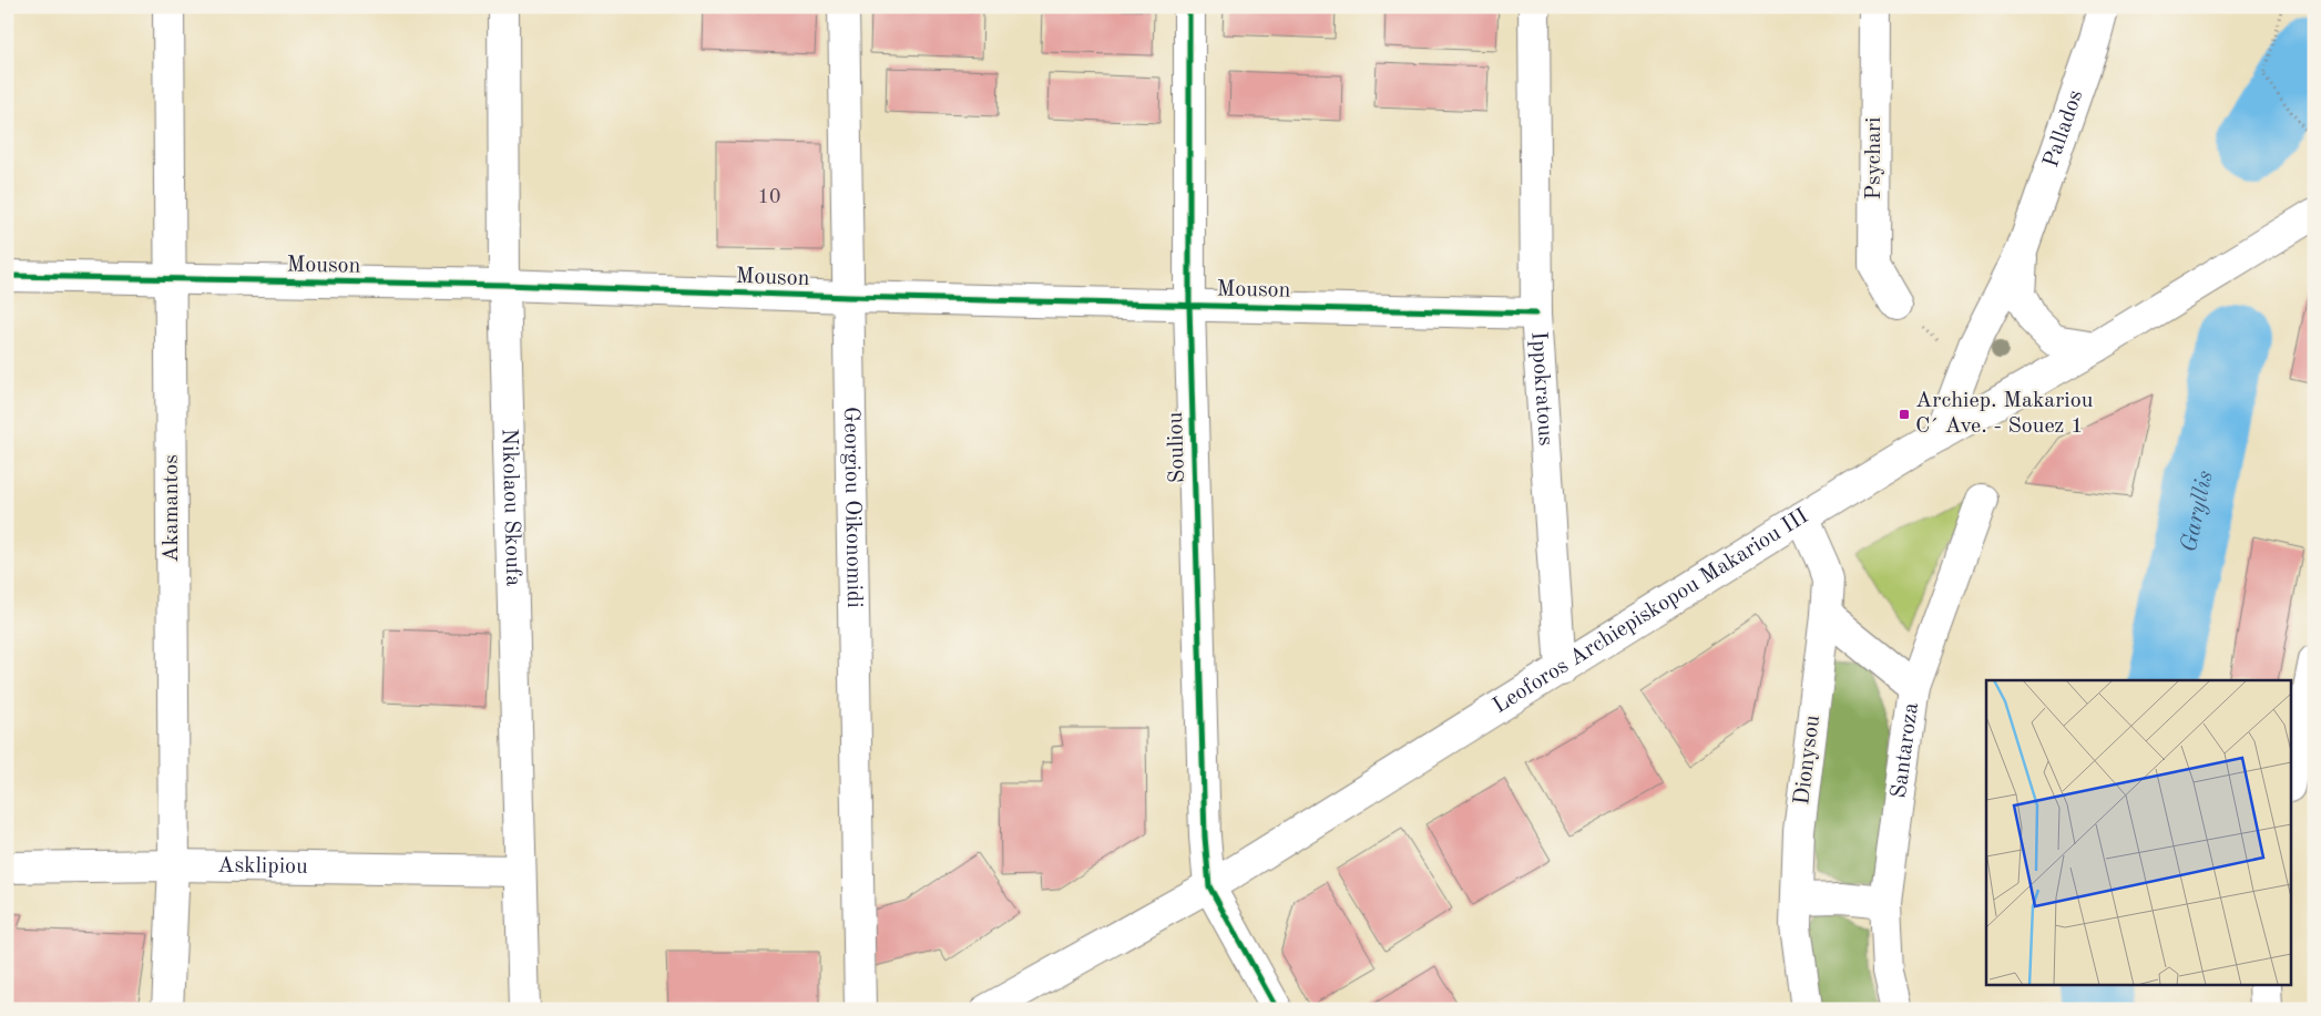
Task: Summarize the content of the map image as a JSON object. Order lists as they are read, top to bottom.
{
  "streets": {
    "street": [
      "Pallados",
      "Psychari",
      "Mouson",
      "Ippokratous",
      "Souliou",
      "Georgiou Oikonomidi",
      "Akamantos",
      "Nikolaou Skoufa",
      "Leoforos Archiepiskopou Makariou III",
      "Santaroza",
      "Dionysou",
      "Asklipiou"
    ]
  },
  "crossings": [
    ["Pallados", "Leoforos Archiepiskopou Makariou III"],
    ["Mouson", "Ippokratous"],
    ["Mouson", "Souliou"],
    ["Mouson", "Georgiou Oikonomidi"],
    ["Mouson", "Akamantos"],
    ["Mouson", "Nikolaou Skoufa"],
    ["Ippokratous", "Leoforos Archiepiskopou Makariou III"],
    ["Souliou", "Leoforos Archiepiskopou Makariou III"],
    ["Akamantos", "Asklipiou"],
    ["Nikolaou Skoufa", "Asklipiou"],
    ["Leoforos Archiepiskopou Makariou III", "Dionysou"]
  ],
  "water": ["Garyllis"],
  "places": {
    "transit": ["Archiep. Makariou C´ Ave. - Souez 1"]
  },
  "house_numbers": ["10"]
}
